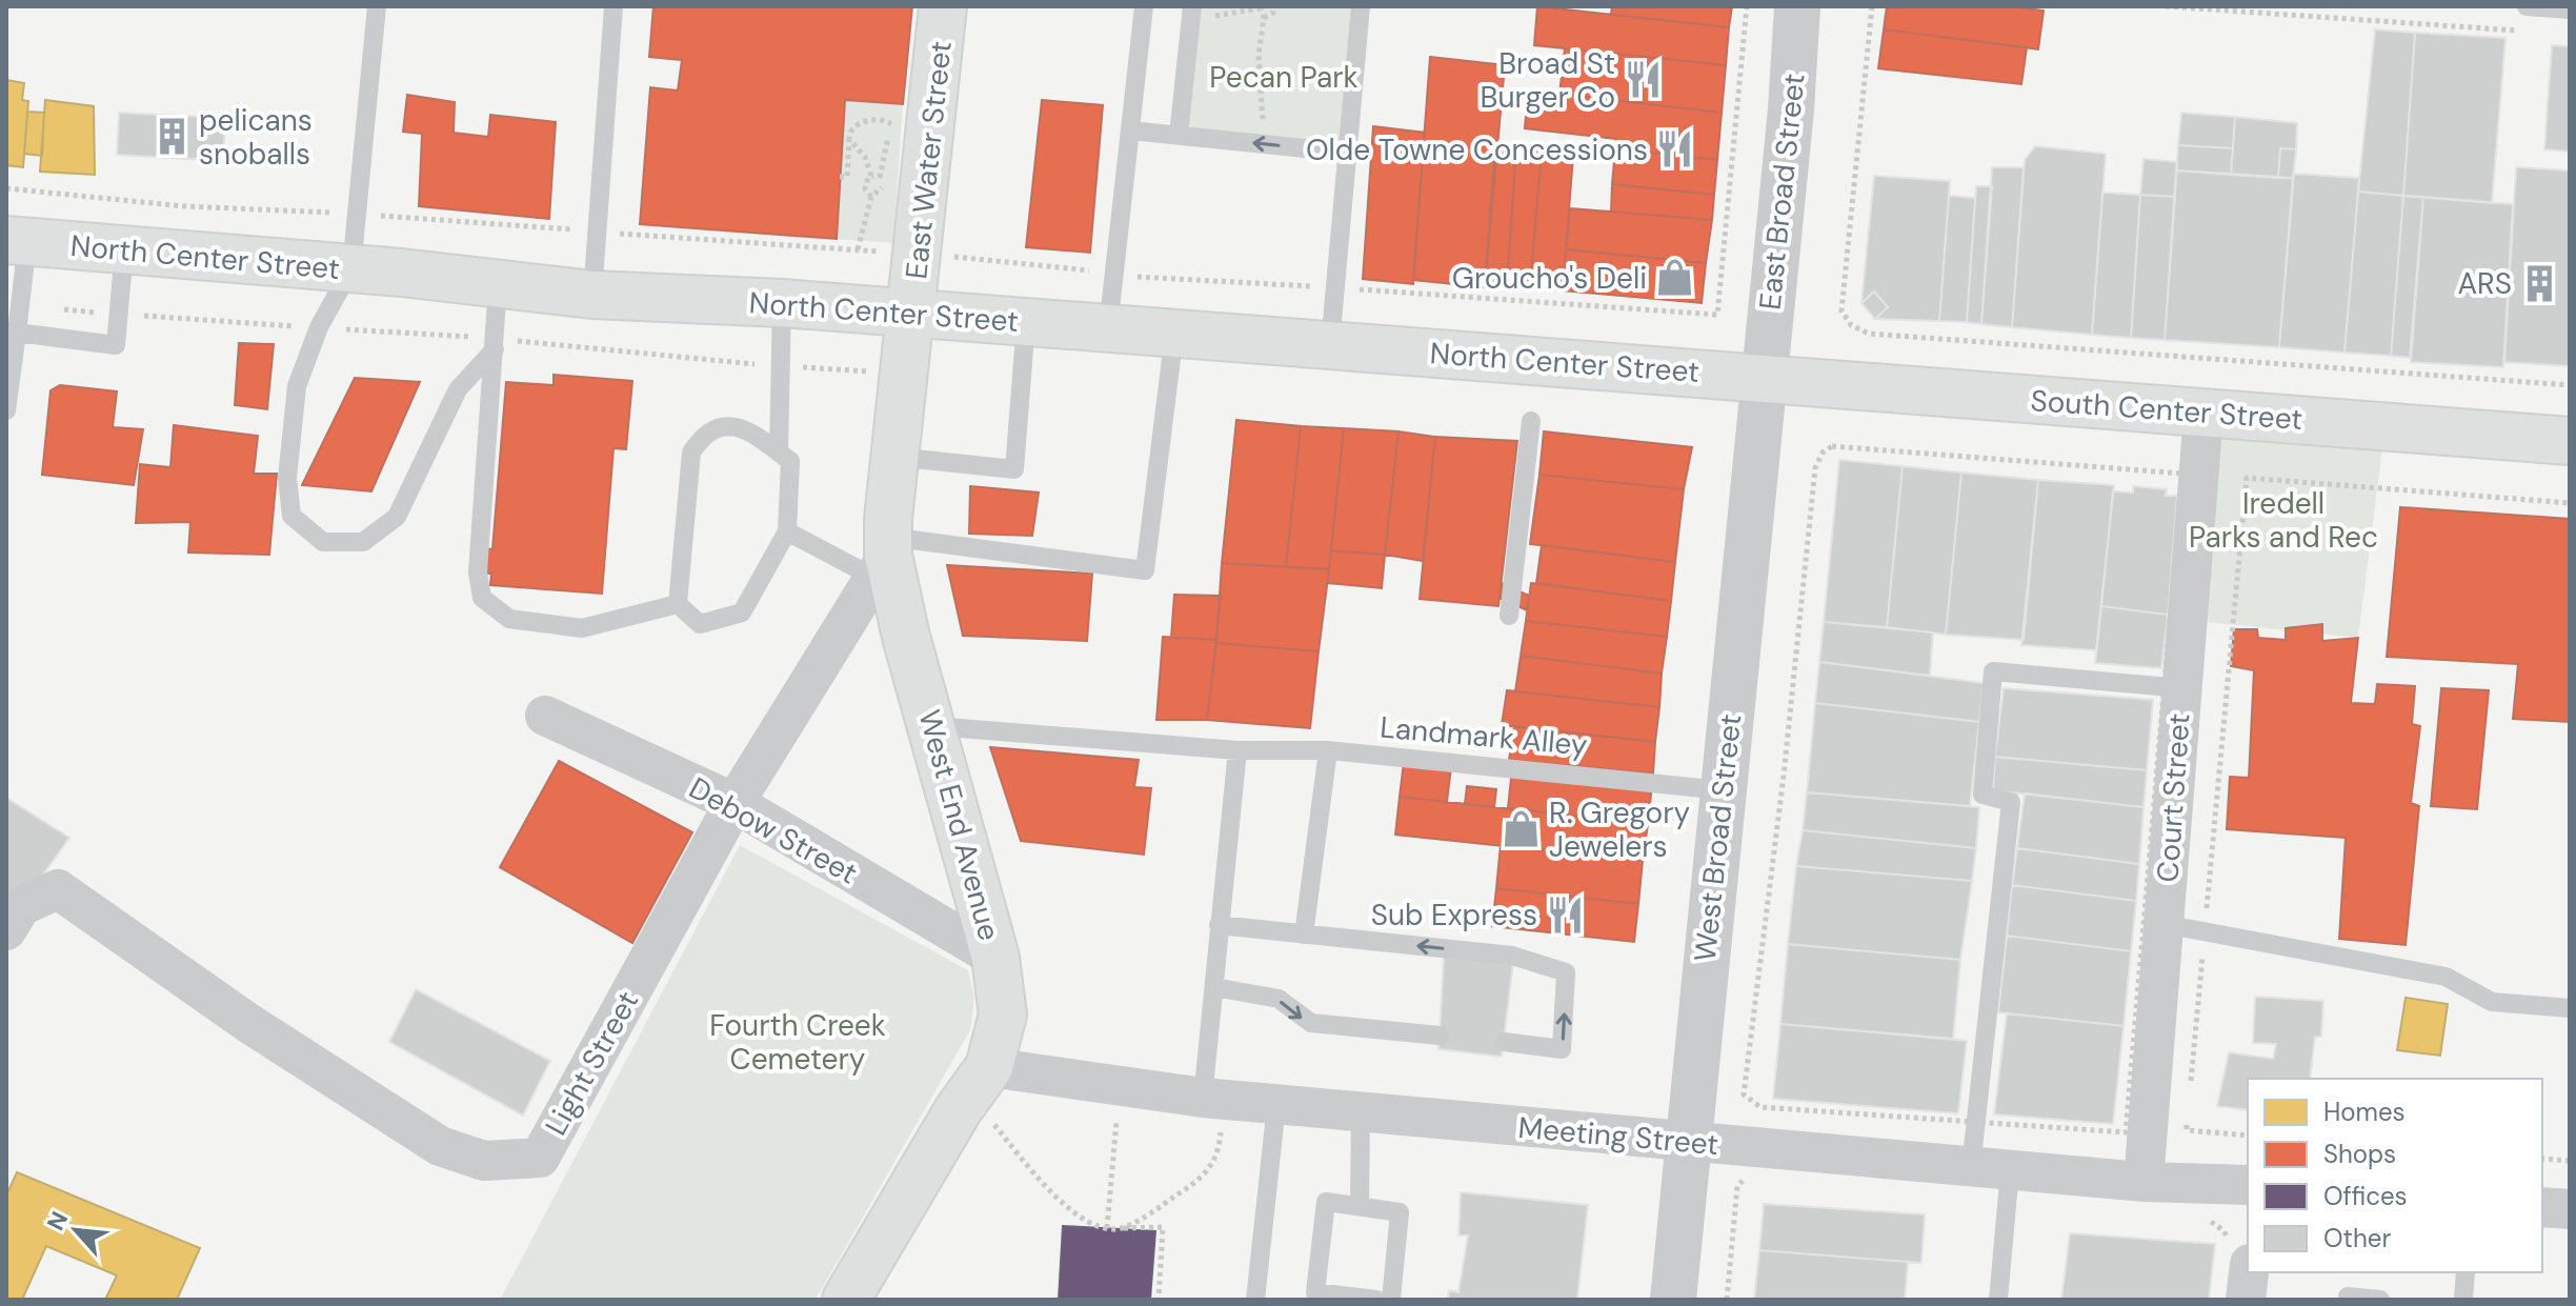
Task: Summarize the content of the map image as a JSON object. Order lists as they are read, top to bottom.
{
  "streets": {
    "main road": [
      "East Water Street",
      "North Center Street",
      "South Center Street",
      "West End Avenue"
    ],
    "street": [
      "East Broad Street",
      "Court Street",
      "Debow Street",
      "West Broad Street",
      "Light Street",
      "Meeting Street"
    ],
    "lane": ["Landmark Alley"]
  },
  "crossings": [
    ["East Water Street", "North Center Street"],
    ["East Water Street", "West End Avenue"],
    ["East Broad Street", "North Center Street"],
    ["East Broad Street", "South Center Street"],
    ["East Broad Street", "West Broad Street"],
    ["North Center Street", "South Center Street"],
    ["North Center Street", "West End Avenue"],
    ["North Center Street", "West Broad Street"],
    ["South Center Street", "Court Street"],
    ["South Center Street", "West Broad Street"],
    ["Landmark Alley", "West End Avenue"],
    ["Landmark Alley", "West Broad Street"],
    ["Court Street", "Meeting Street"],
    ["West End Avenue", "Debow Street"],
    ["West End Avenue", "Light Street"],
    ["West End Avenue", "Meeting Street"],
    ["Debow Street", "Light Street"],
    ["West Broad Street", "Meeting Street"]
  ],
  "parks": ["Pecan Park", "Iredell Parks and Rec", "Fourth Creek Cemetery"],
  "places": {
    "restaurant": ["Broad St Burger Co", "Olde Towne Concessions", "Sub Express"],
    "building": ["pelicans snoballs", "ARS"],
    "shop": ["Groucho's Deli", "R. Gregory Jewelers"]
  },
  "legend": [
    "Homes",
    "Shops",
    "Offices",
    "Other"
  ],
  "north": "top left"
}
